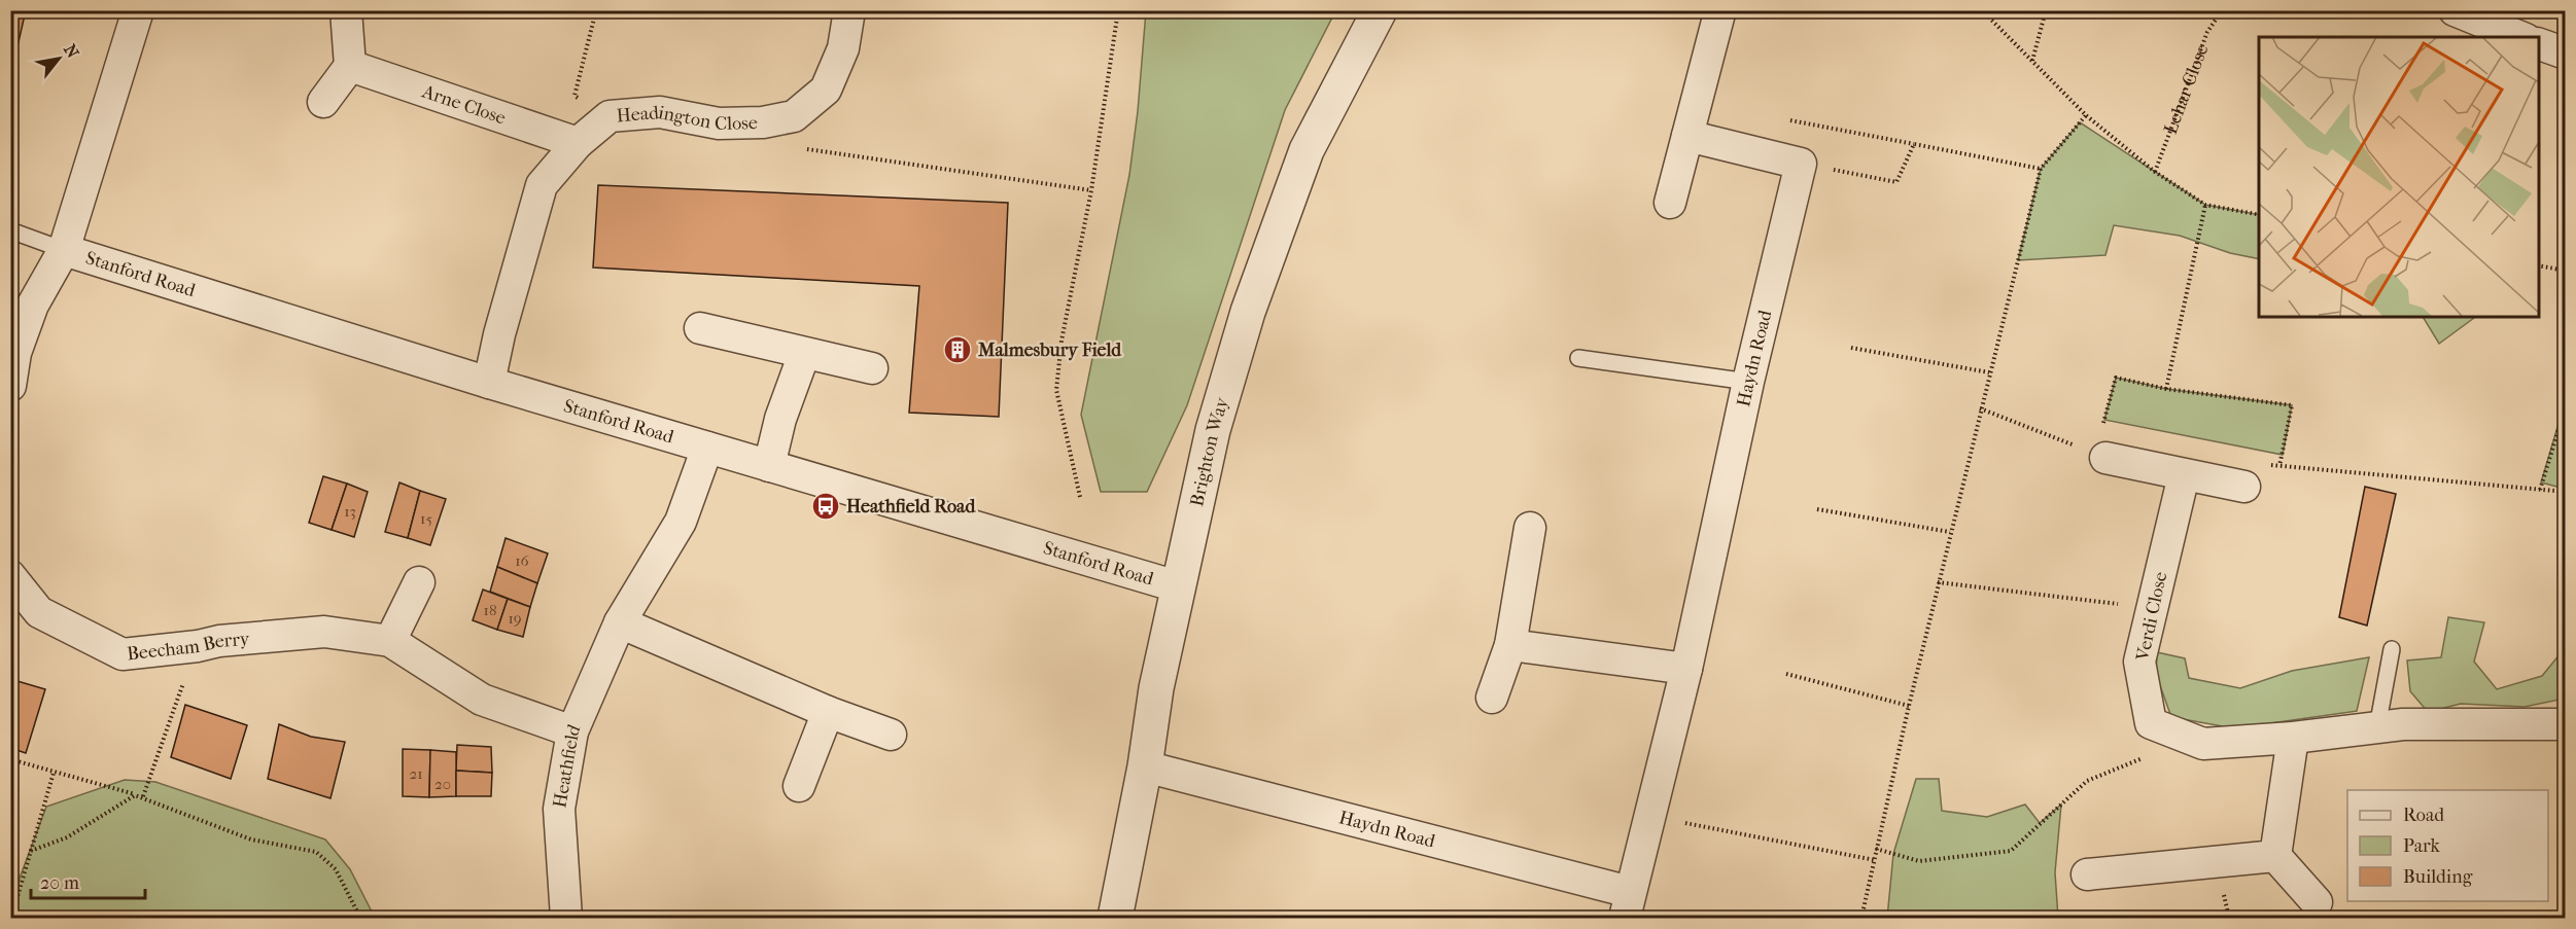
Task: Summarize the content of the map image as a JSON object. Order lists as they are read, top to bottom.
{
  "streets": {
    "street": [
      "Arne Close",
      "Headington Close",
      "Stanford Road",
      "Haydn Road",
      "Brighton Way",
      "Verdi Close",
      "Beecham Berry",
      "Heathfield"
    ],
    "path": ["Lehar Close"]
  },
  "crossings": [
    ["Arne Close", "Headington Close"],
    ["Headington Close", "Stanford Road"],
    ["Stanford Road", "Brighton Way"],
    ["Stanford Road", "Heathfield"],
    ["Haydn Road", "Brighton Way"],
    ["Beecham Berry", "Heathfield"]
  ],
  "places": {
    "building": ["Malmesbury Field"],
    "bus stop": ["Heathfield Road"]
  },
  "house_numbers": [
    "13",
    "15",
    "16",
    "18",
    "19",
    "21",
    "20"
  ],
  "legend": ["Road", "Park", "Building"],
  "scale_bar": "20 m",
  "north": "top right"
}
